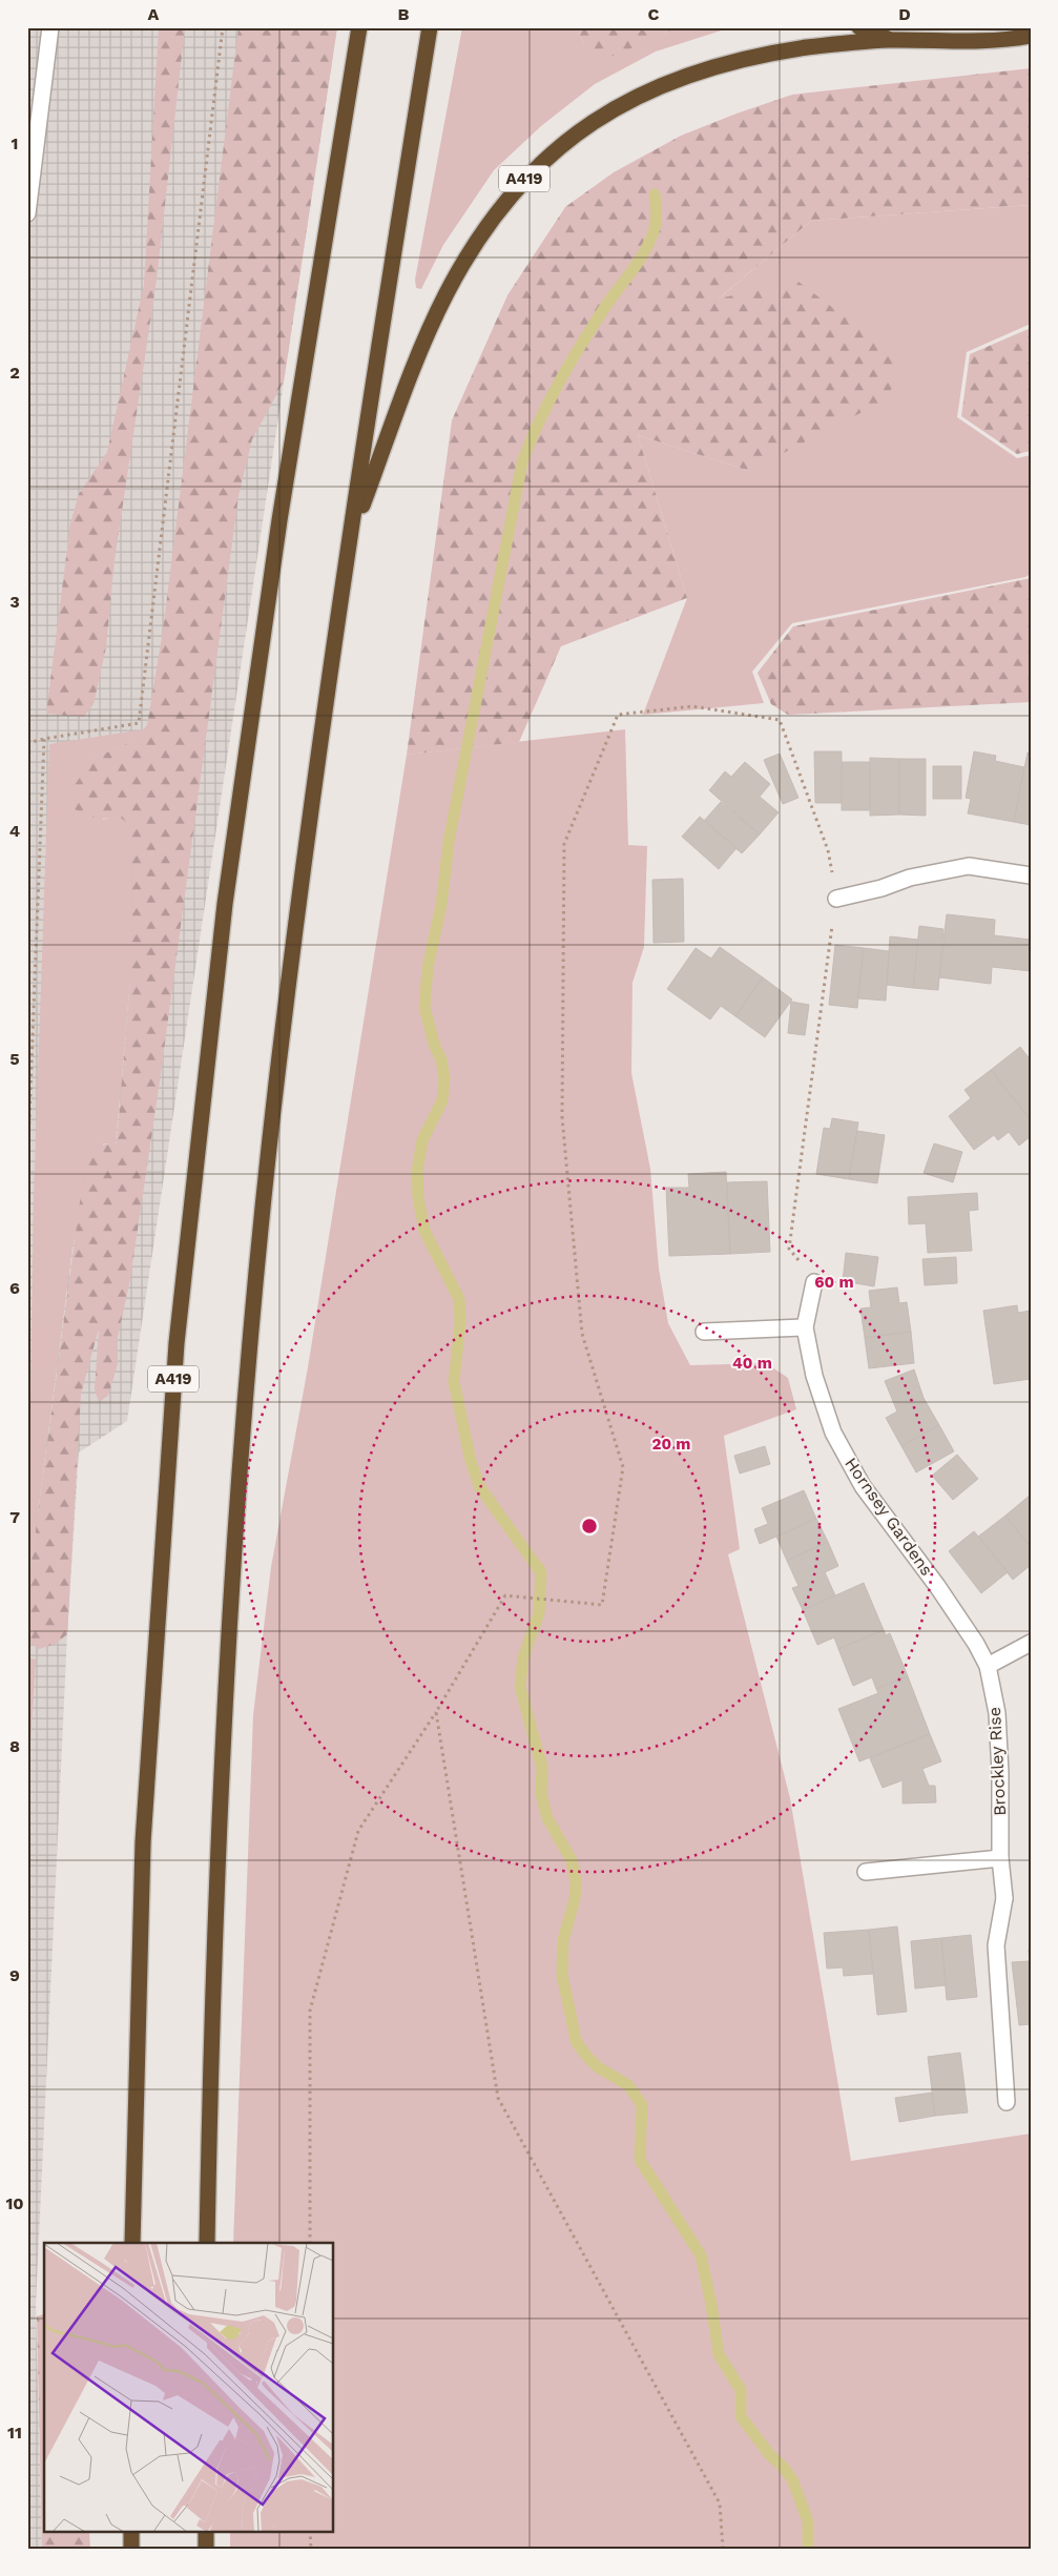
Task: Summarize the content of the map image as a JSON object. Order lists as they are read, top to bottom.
{
  "streets": {
    "highway": ["A419"],
    "street": ["Hornsey Gardens", "Brockley Rise"]
  },
  "crossings": [
    ["Hornsey Gardens", "Brockley Rise"]
  ],
  "grid": {
    "columns": [
      "A",
      "B",
      "C",
      "D"
    ],
    "rows": [
      "1",
      "2",
      "3",
      "4",
      "5",
      "6",
      "7",
      "8",
      "9",
      "10",
      "11"
    ]
  },
  "rings": ["60 m", "40 m", "20 m"]
}
